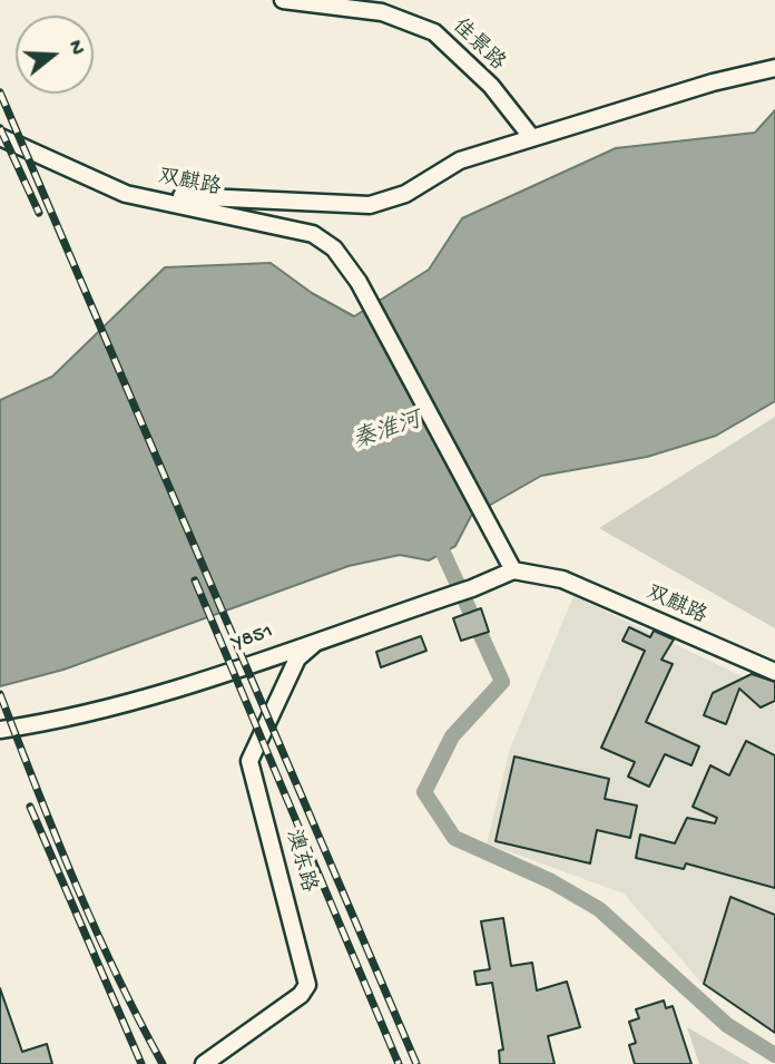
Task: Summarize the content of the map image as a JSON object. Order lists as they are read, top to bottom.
{
  "streets": {
    "street": [
      "佳景路",
      "双麒路",
      "Y851",
      "澳东路"
    ]
  },
  "crossings": [
    ["双麒路", "Y851"],
    ["Y851", "澳东路"]
  ],
  "water": ["秦淮河"],
  "north": "right"
}
